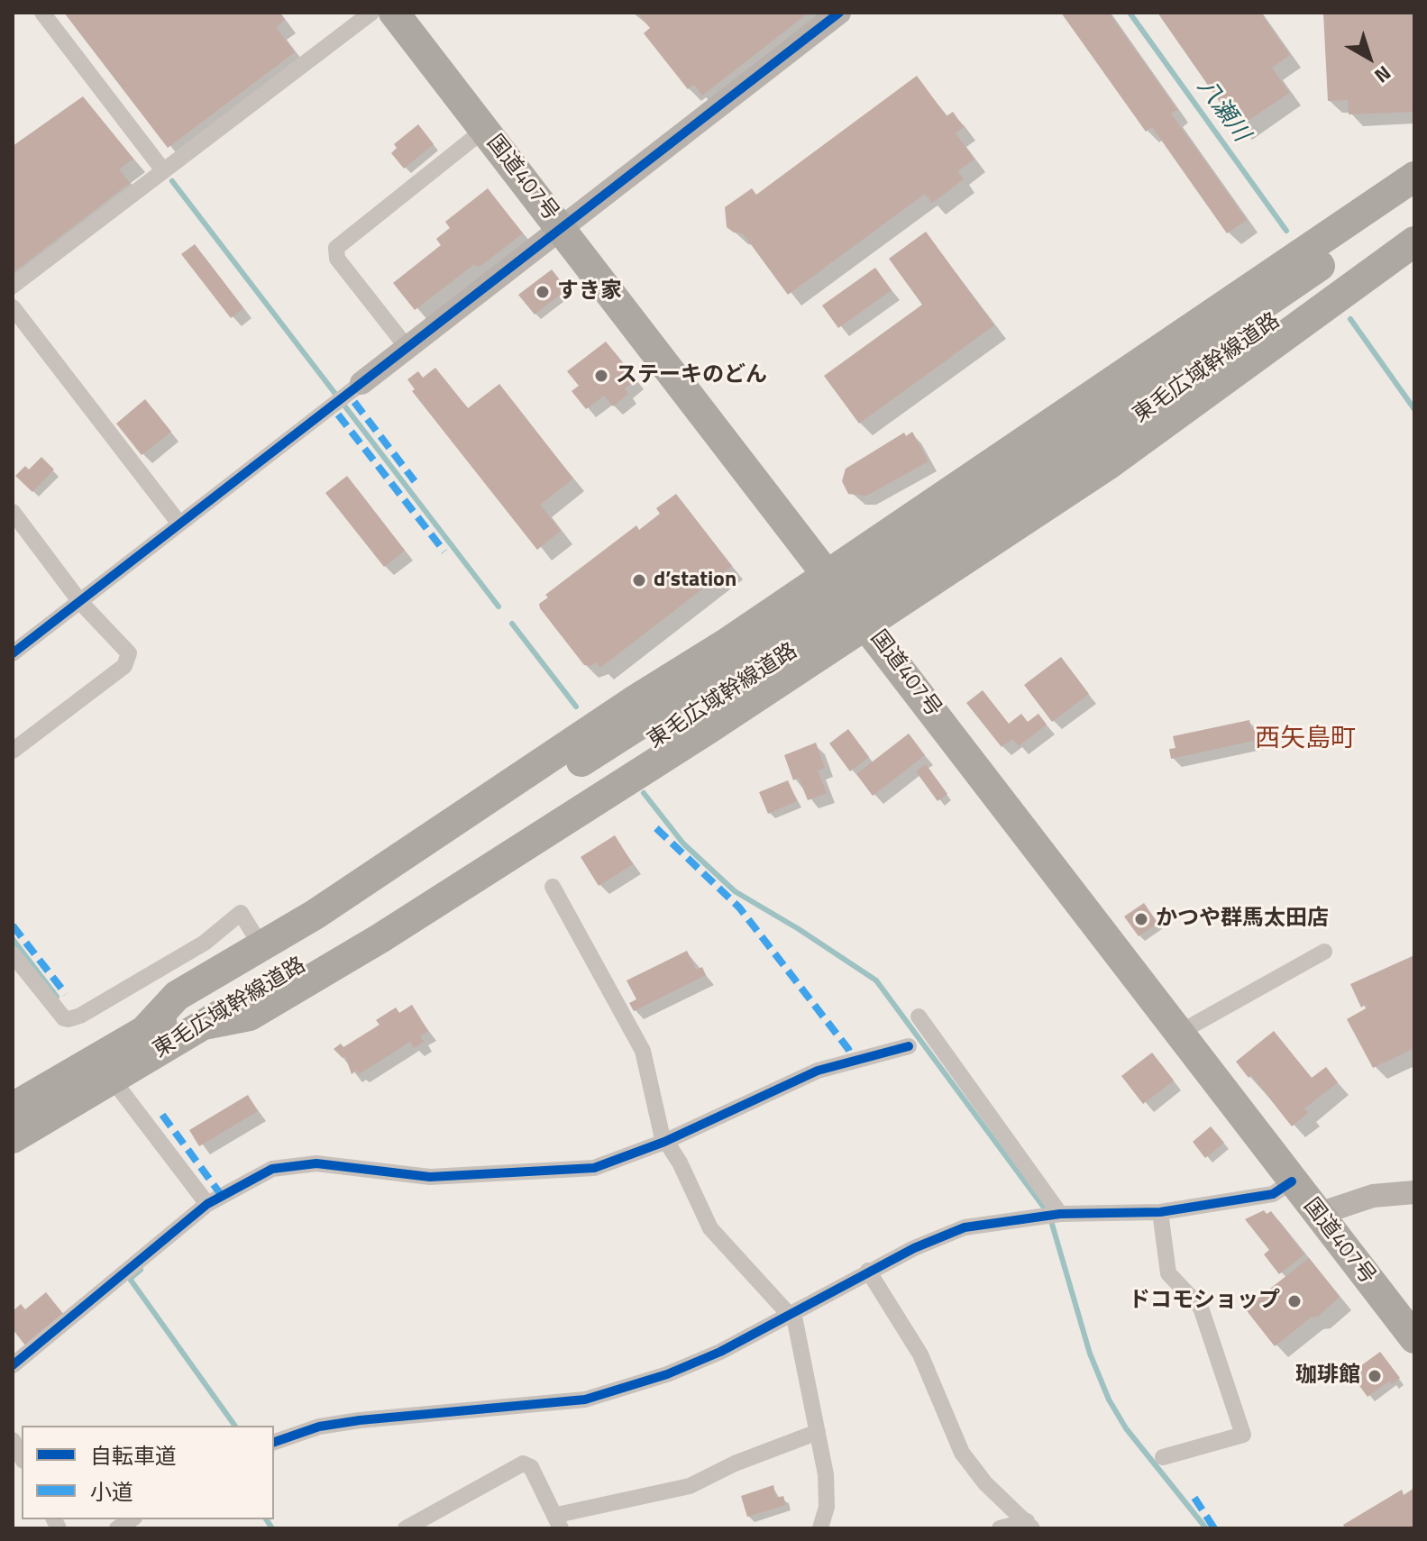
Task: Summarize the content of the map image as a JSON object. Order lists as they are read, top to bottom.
{
  "streets": {
    "highway": ["国道407号", "東毛広域幹線道路"]
  },
  "districts": ["西矢島町"],
  "water": ["八瀬川"],
  "places": [
    "すき家",
    "ステーキのどん",
    "d’station",
    "かつや群馬太田店",
    "ドコモショップ",
    "珈琲館"
  ],
  "legend": ["自転車道", "小道"],
  "north": "bottom right"
}
